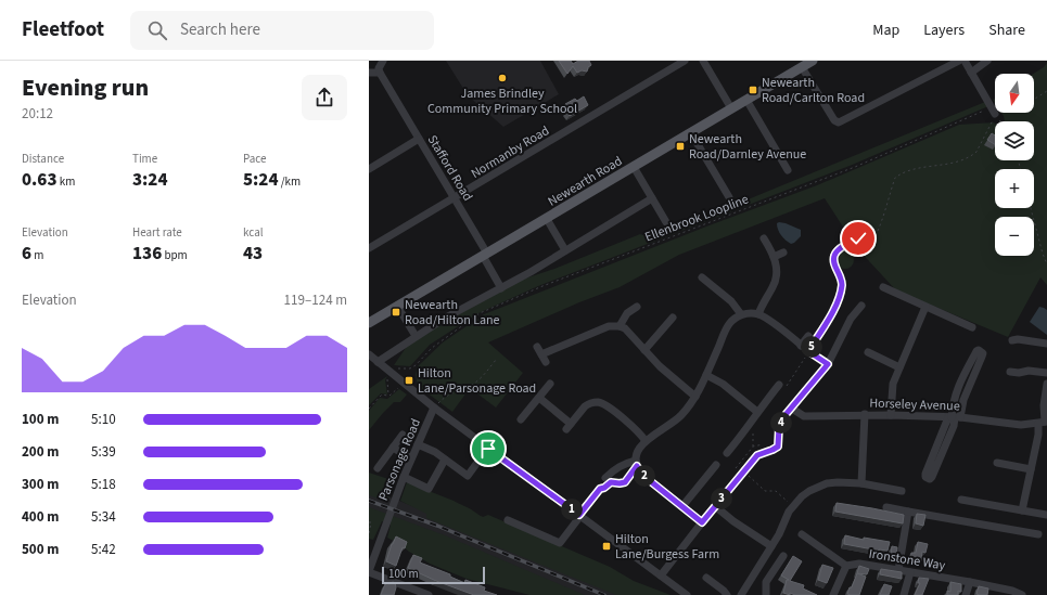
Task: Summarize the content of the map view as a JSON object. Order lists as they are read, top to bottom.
{
  "streets": {
    "main road": ["Newearth Road"],
    "street": [
      "Normanby Road",
      "Stafford Road",
      "Horseley Avenue",
      "Parsonage Road",
      "Ironstone Way"
    ],
    "path": ["Ellenbrook Loopline"]
  },
  "crossings": [
    ["Normanby Road", "Stafford Road"],
    ["Stafford Road", "Newearth Road"]
  ],
  "places": {
    "other": ["James Brindley Community Primary School"],
    "transit": [
      "Newearth Road/Carlton Road",
      "Newearth Road/Darnley Avenue",
      "Newearth Road/Hilton Lane",
      "Hilton Lane/Parsonage Road",
      "Hilton Lane/Burgess Farm"
    ]
  },
  "scale_bar": "100 m",
  "north": "bottom",
  "page": {
    "header": "Fleetfoot",
    "search": "Search here",
    "nav": ["Map", "Layers", "Share"],
    "heading": ["Evening run", "20:12"],
    "map_buttons": ["+", "−"],
    "stats": [
      ["Distance", "0.63 km"],
      ["Time", "3:24"],
      ["Pace", "5:24 /km"],
      ["Elevation", "6 m"],
      ["Heart rate", "136 bpm"],
      ["kcal", "43"]
    ],
    "chart": ["Elevation", "119–124 m"],
    "pins": [
      "5",
      "4",
      "2",
      "3",
      "1"
    ],
    "list": [
      {
        "name": "100 m",
        "note": "5:10"
      },
      {
        "name": "200 m",
        "note": "5:39"
      },
      {
        "name": "300 m",
        "note": "5:18"
      },
      {
        "name": "400 m",
        "note": "5:34"
      },
      {
        "name": "500 m",
        "note": "5:42"
      }
    ],
    "scale": "100 m"
  }
}
